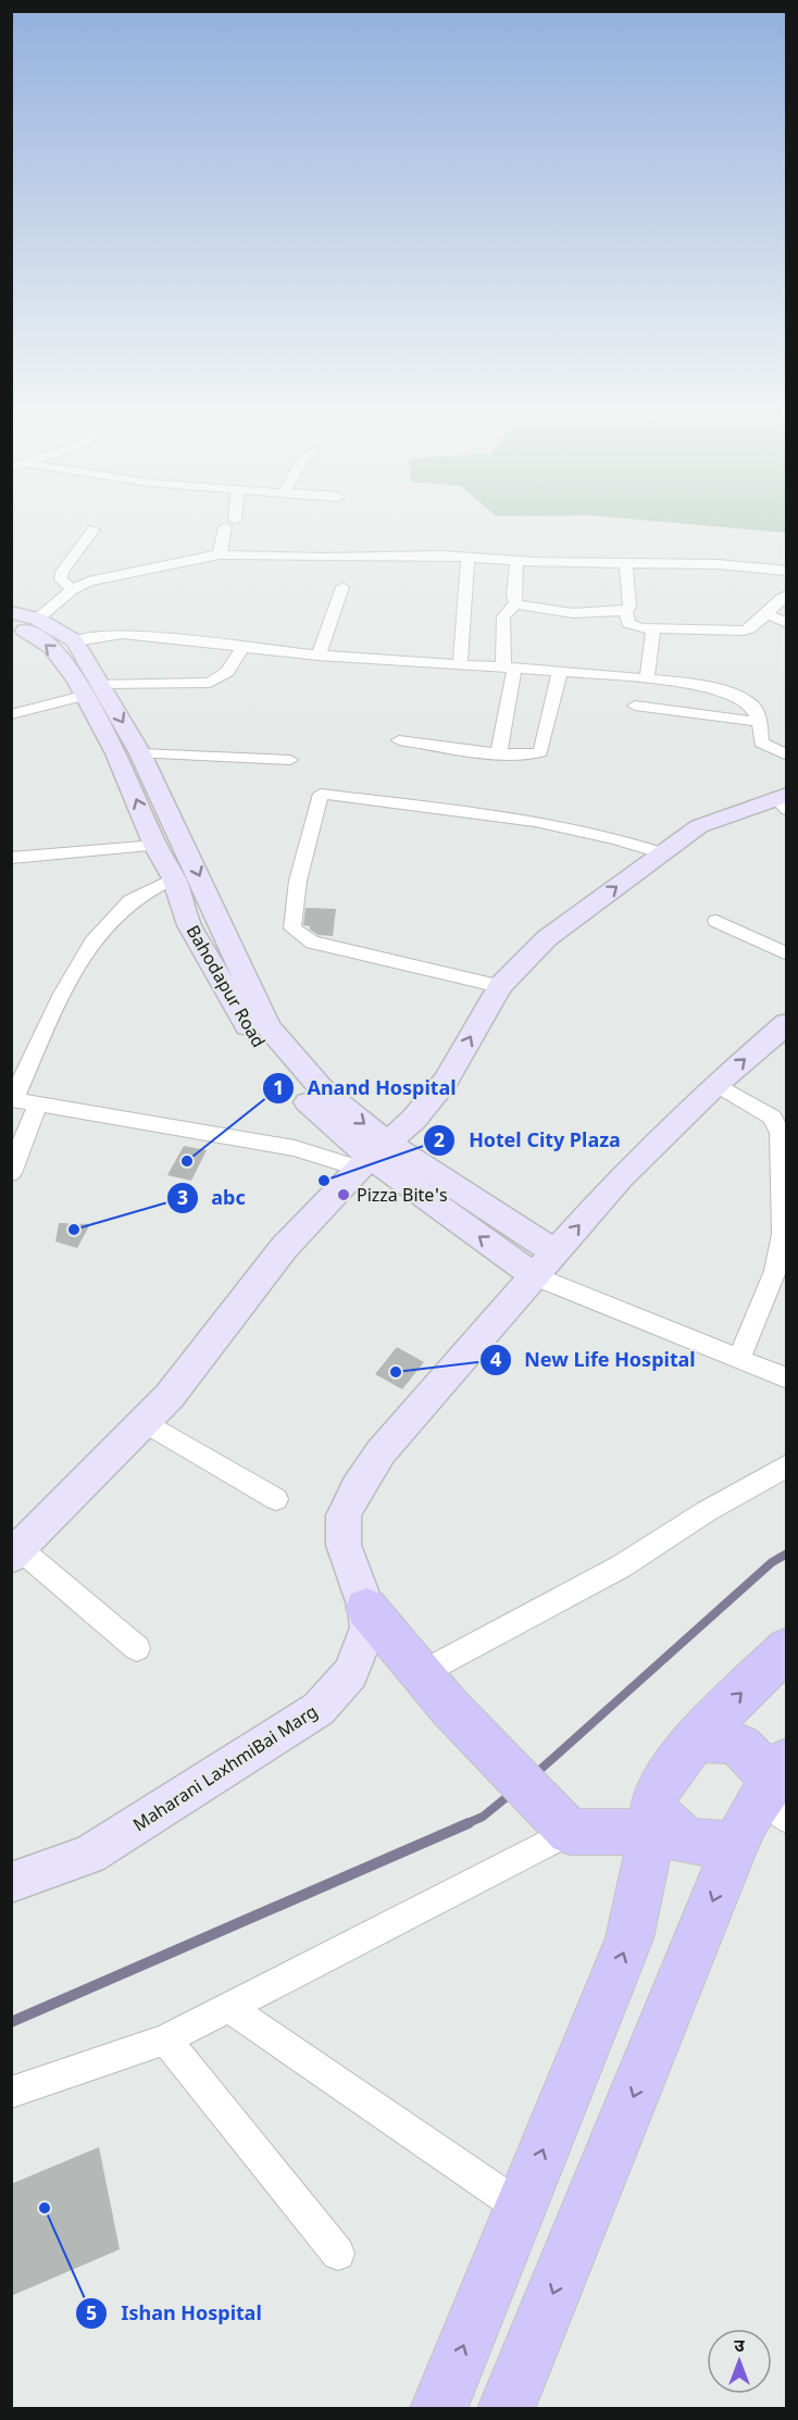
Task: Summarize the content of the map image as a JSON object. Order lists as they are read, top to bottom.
{
  "streets": {
    "main road": ["Bahodapur Road", "Maharani LaxhmiBai Marg"]
  },
  "crossings": [
    ["Bahodapur Road", "Maharani LaxhmiBai Marg"]
  ],
  "places": [
    "Anand Hospital",
    "Hotel City Plaza",
    "Pizza Bite's",
    "abc",
    "New Life Hospital",
    "Ishan Hospital"
  ],
  "north": "top"
}
